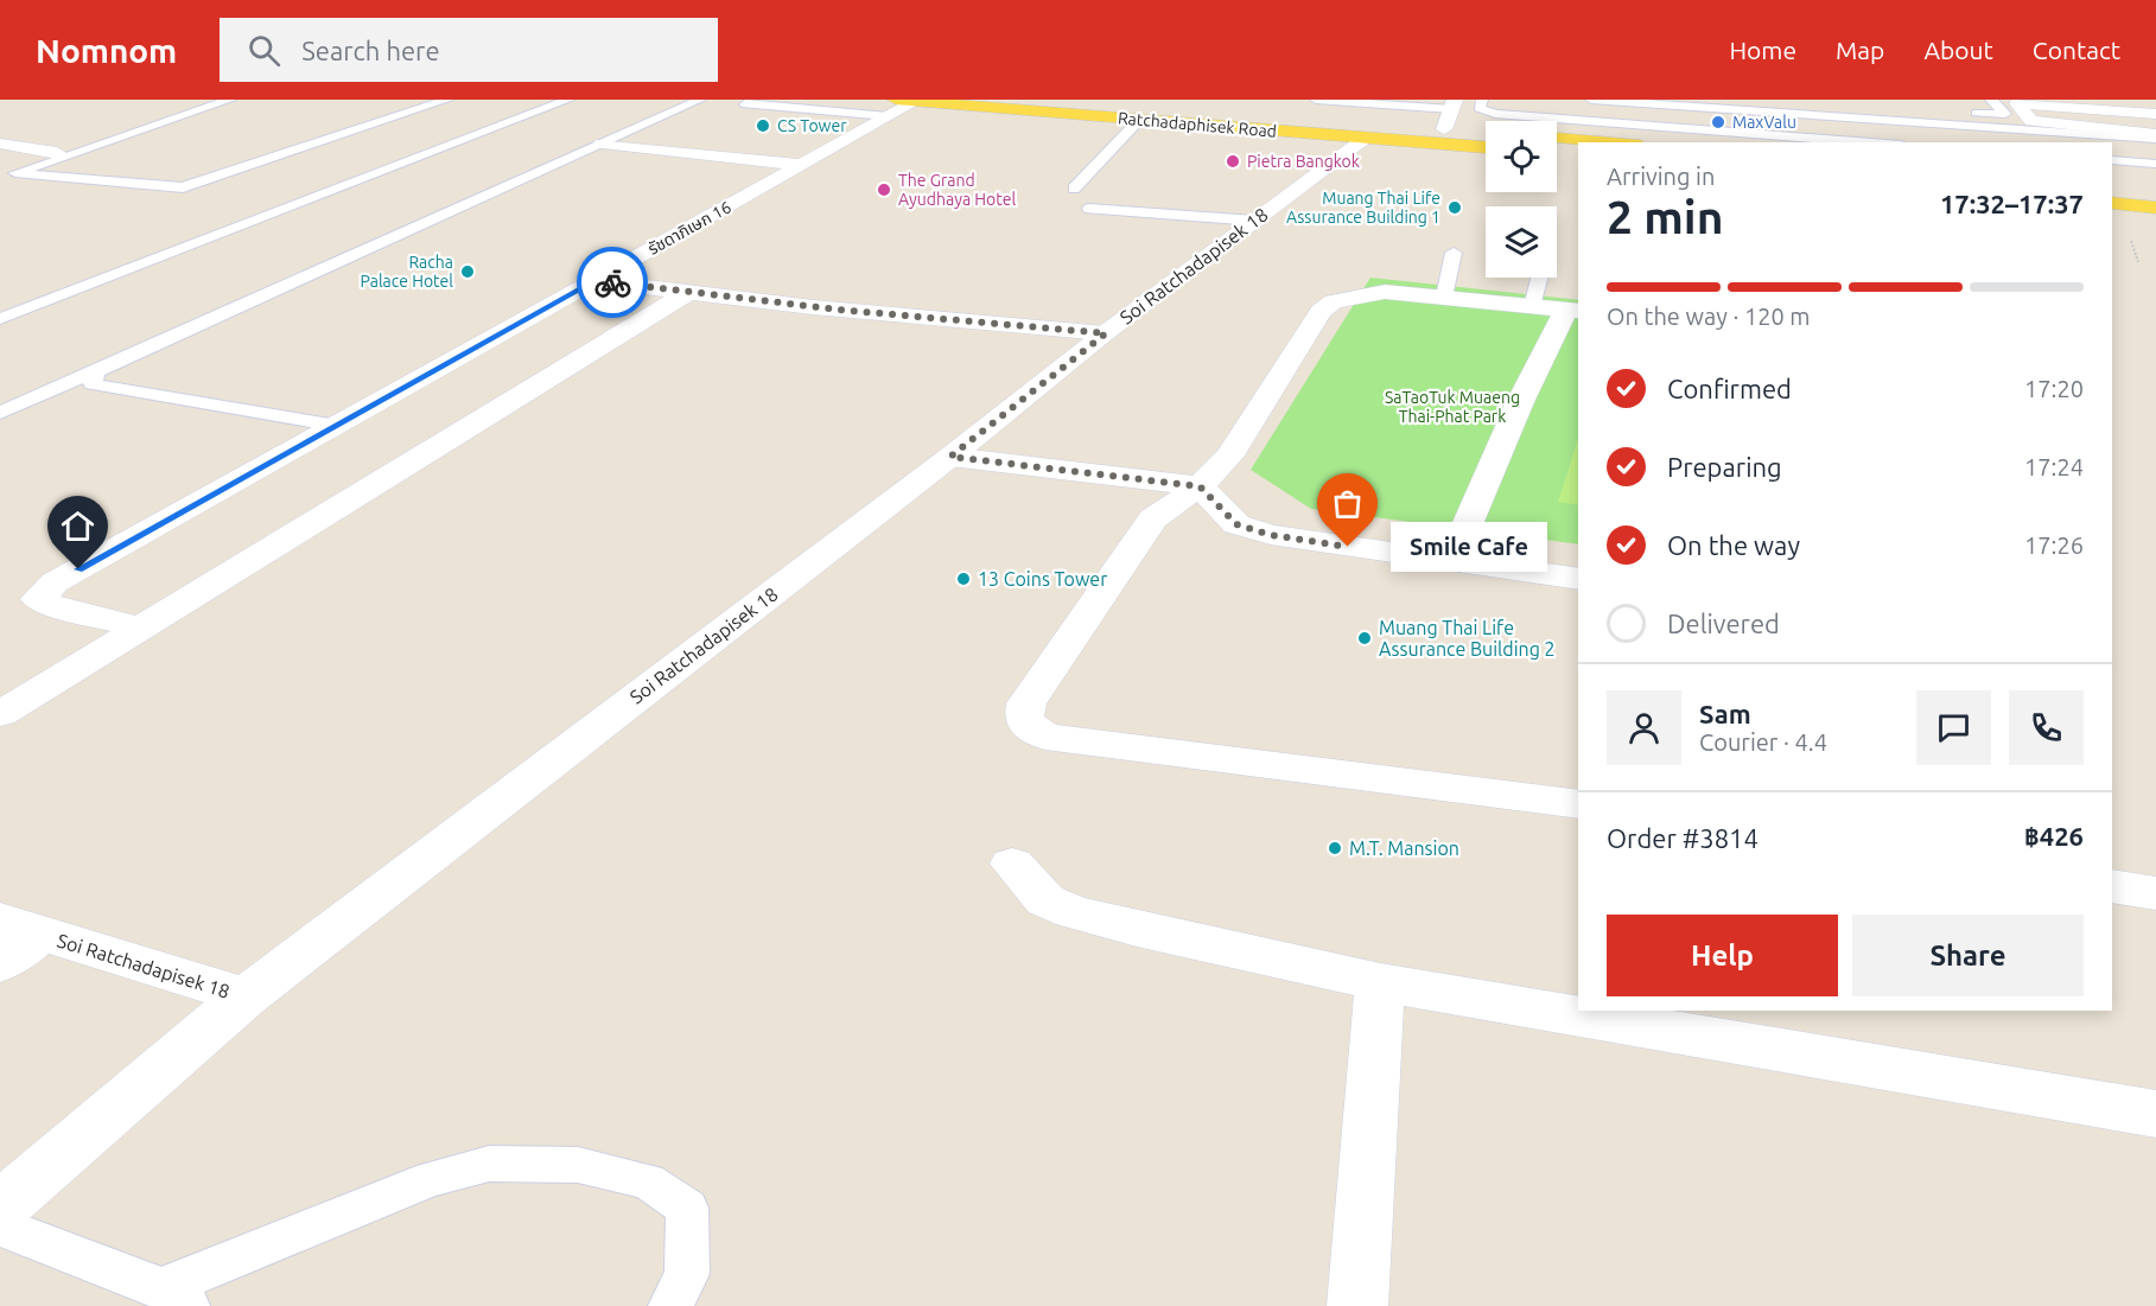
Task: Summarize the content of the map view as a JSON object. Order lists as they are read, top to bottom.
{
  "streets": {
    "main road": ["Ratchadaphisek Road"],
    "street": ["รัชดาภิเษก 16", "Soi Ratchadapisek 18"]
  },
  "crossings": [
    ["Ratchadaphisek Road", "รัชดาภิเษก 16"],
    ["Ratchadaphisek Road", "Soi Ratchadapisek 18"]
  ],
  "parks": ["SaTaoTuk Muaeng Thai-Phat Park"],
  "places": [
    "MaxValu",
    "CS Tower",
    "Pietra Bangkok",
    "The Grand Ayudhaya Hotel",
    "Muang Thai Life Assurance Building 1",
    "Racha Palace Hotel",
    "Smile Cafe",
    "13 Coins Tower",
    "Muang Thai Life Assurance Building 2",
    "M.T. Mansion"
  ],
  "page": {
    "header": "Nomnom",
    "search": "Search here",
    "nav": [
      "Home",
      "Map",
      "About",
      "Contact"
    ],
    "heading": ["2 min", "Arriving in", "17:32–17:37"],
    "panel": [
      "Sam",
      "Courier · 4.4",
      "Order #3814",
      "฿426"
    ],
    "bar": "On the way · 120 m",
    "list": [
      ["Confirmed", "17:20"],
      ["Preparing", "17:24"],
      ["On the way", "17:26"],
      "Delivered"
    ],
    "bubble": "Smile Cafe",
    "buttons": ["Help", "Share"]
  }
}
